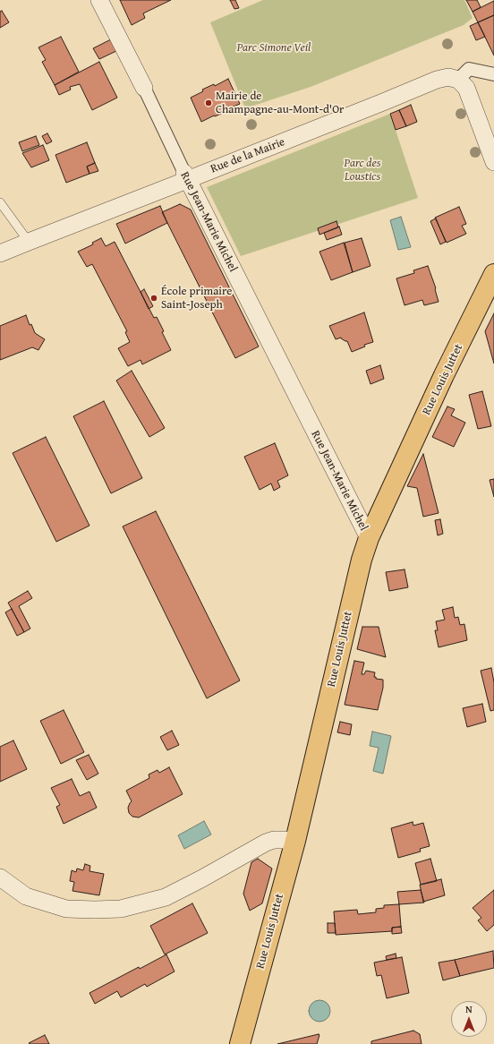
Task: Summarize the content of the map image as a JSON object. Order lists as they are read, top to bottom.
{
  "streets": {
    "main road": ["Rue Louis Juttet"],
    "street": ["Rue de la Mairie", "Rue Jean-Marie Michel"]
  },
  "crossings": [
    ["Rue de la Mairie", "Rue Jean-Marie Michel"],
    ["Rue Jean-Marie Michel", "Rue Louis Juttet"]
  ],
  "parks": ["Parc Simone Veil", "Parc des Loustics"],
  "places": ["Mairie de Champagne-au-Mont-d'Or", "École primaire Saint-Joseph"],
  "north": "top"
}
